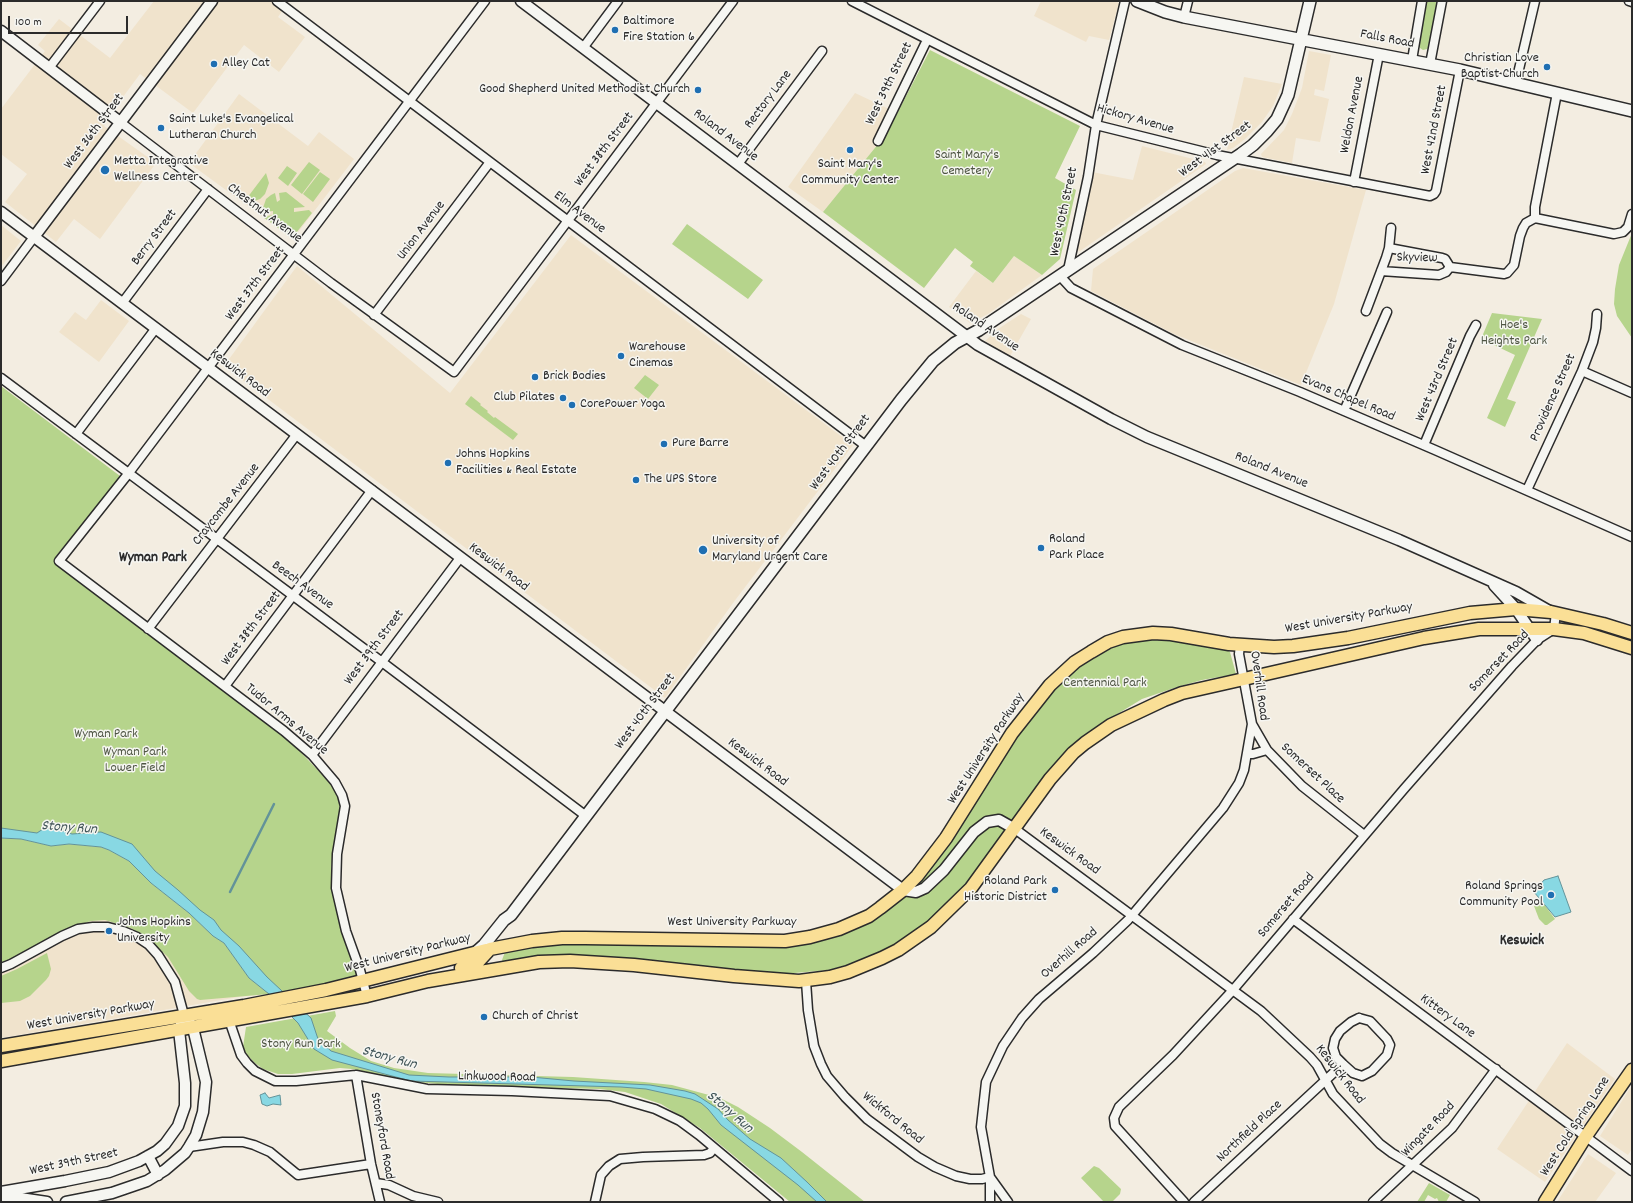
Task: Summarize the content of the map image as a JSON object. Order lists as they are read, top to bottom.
{
  "streets": {
    "main road": [
      "Falls Road",
      "Roland Avenue",
      "West 41st Street",
      "West 40th Street",
      "West University Parkway",
      "West Cold Spring Lane"
    ],
    "street": [
      "West 39th Street",
      "Rectory Lane",
      "Weldon Avenue",
      "Hickory Avenue",
      "West 42nd Street",
      "West 36th Street",
      "West 38th Street",
      "Elm Avenue",
      "Chestnut Avenue",
      "Union Avenue",
      "Berry Street",
      "Skyview",
      "West 37th Street",
      "Keswick Road",
      "West 43rd Street",
      "Providence Street",
      "Evans Chapel Road",
      "Craycombe Avenue",
      "Beech Avenue",
      "Somerset Road",
      "Overhill Road",
      "Tudor Arms Avenue",
      "Somerset Place",
      "Kittery Lane",
      "Linkwood Road",
      "Wickford Road",
      "Wingate Road",
      "Northfield Place",
      "Stoneyford Road"
    ]
  },
  "crossings": [
    ["Falls Road", "Weldon Avenue"],
    ["Falls Road", "West 42nd Street"],
    ["Falls Road", "West 41st Street"],
    ["West 39th Street", "Hickory Avenue"],
    ["West 39th Street", "Keswick Road"],
    ["West 39th Street", "Beech Avenue"],
    ["West 39th Street", "West University Parkway"],
    ["West 39th Street", "Tudor Arms Avenue"],
    ["Rectory Lane", "Roland Avenue"],
    ["Weldon Avenue", "Hickory Avenue"],
    ["Hickory Avenue", "West 42nd Street"],
    ["Hickory Avenue", "West 41st Street"],
    ["Hickory Avenue", "West 40th Street"],
    ["West 36th Street", "Chestnut Avenue"],
    ["West 36th Street", "Keswick Road"],
    ["Roland Avenue", "West 38th Street"],
    ["Roland Avenue", "West 40th Street"],
    ["Roland Avenue", "West University Parkway"],
    ["Roland Avenue", "Somerset Road"],
    ["West 38th Street", "Elm Avenue"],
    ["West 38th Street", "Chestnut Avenue"],
    ["West 38th Street", "Keswick Road"],
    ["West 38th Street", "Beech Avenue"],
    ["West 38th Street", "Tudor Arms Avenue"],
    ["West 41st Street", "West 40th Street"],
    ["West 41st Street", "Evans Chapel Road"],
    ["West 40th Street", "Elm Avenue"],
    ["West 40th Street", "Keswick Road"],
    ["West 40th Street", "Evans Chapel Road"],
    ["West 40th Street", "Beech Avenue"],
    ["West 40th Street", "West University Parkway"],
    ["Elm Avenue", "Union Avenue"],
    ["Elm Avenue", "West 37th Street"],
    ["Chestnut Avenue", "Union Avenue"],
    ["Chestnut Avenue", "Berry Street"],
    ["Chestnut Avenue", "West 37th Street"],
    ["Berry Street", "Keswick Road"],
    ["West 37th Street", "Keswick Road"],
    ["West 37th Street", "Beech Avenue"],
    ["West 37th Street", "Tudor Arms Avenue"],
    ["Keswick Road", "Craycombe Avenue"],
    ["Keswick Road", "West University Parkway"],
    ["Keswick Road", "Somerset Road"],
    ["Keswick Road", "Overhill Road"],
    ["Keswick Road", "Wingate Road"],
    ["Keswick Road", "Northfield Place"],
    ["West 43rd Street", "Evans Chapel Road"],
    ["Providence Street", "Evans Chapel Road"],
    ["Craycombe Avenue", "Beech Avenue"],
    ["Craycombe Avenue", "Tudor Arms Avenue"],
    ["West University Parkway", "Overhill Road"],
    ["West University Parkway", "Tudor Arms Avenue"],
    ["West University Parkway", "Linkwood Road"],
    ["West University Parkway", "Wickford Road"],
    ["Somerset Road", "Somerset Place"],
    ["Somerset Road", "Kittery Lane"],
    ["Overhill Road", "Somerset Place"],
    ["Overhill Road", "Wickford Road"],
    ["Kittery Lane", "West Cold Spring Lane"],
    ["Kittery Lane", "Wingate Road"],
    ["Linkwood Road", "Stoneyford Road"]
  ],
  "districts": ["Wyman Park", "Keswick"],
  "water": ["Stony Run"],
  "parks": [
    "Saint Mary's Cemetery",
    "Hoe's Heights Park",
    "Centennial Park",
    "Wyman Park",
    "Wyman Park Lower Field",
    "Stony Run Park"
  ],
  "places": [
    "Baltimore Fire Station 6",
    "Alley Cat",
    "Christian Love Baptist Church",
    "Good Shepherd United Methodist Church",
    "Saint Luke's Evangelical Lutheran Church",
    "Saint Mary's Community Center",
    "Metta Integrative Wellness Center",
    "Warehouse Cinemas",
    "Brick Bodies",
    "Club Pilates",
    "CorePower Yoga",
    "Pure Barre",
    "Johns Hopkins Facilities & Real Estate",
    "The UPS Store",
    "Roland Park Place",
    "University of Maryland Urgent Care",
    "Roland Park Historic District",
    "Roland Springs Community Pool",
    "Johns Hopkins University",
    "Church of Christ"
  ],
  "scale_bar": "100 m"
}
